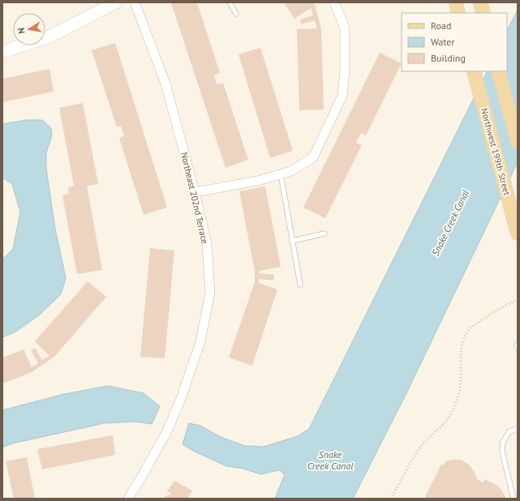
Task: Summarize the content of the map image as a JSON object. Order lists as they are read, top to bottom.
{
  "streets": {
    "main road": ["Northwest 199th Street"],
    "street": ["Northeast 202nd Terrace"]
  },
  "water": ["Snake Creek Canal"],
  "legend": ["Road", "Water", "Building"],
  "north": "left"
}
